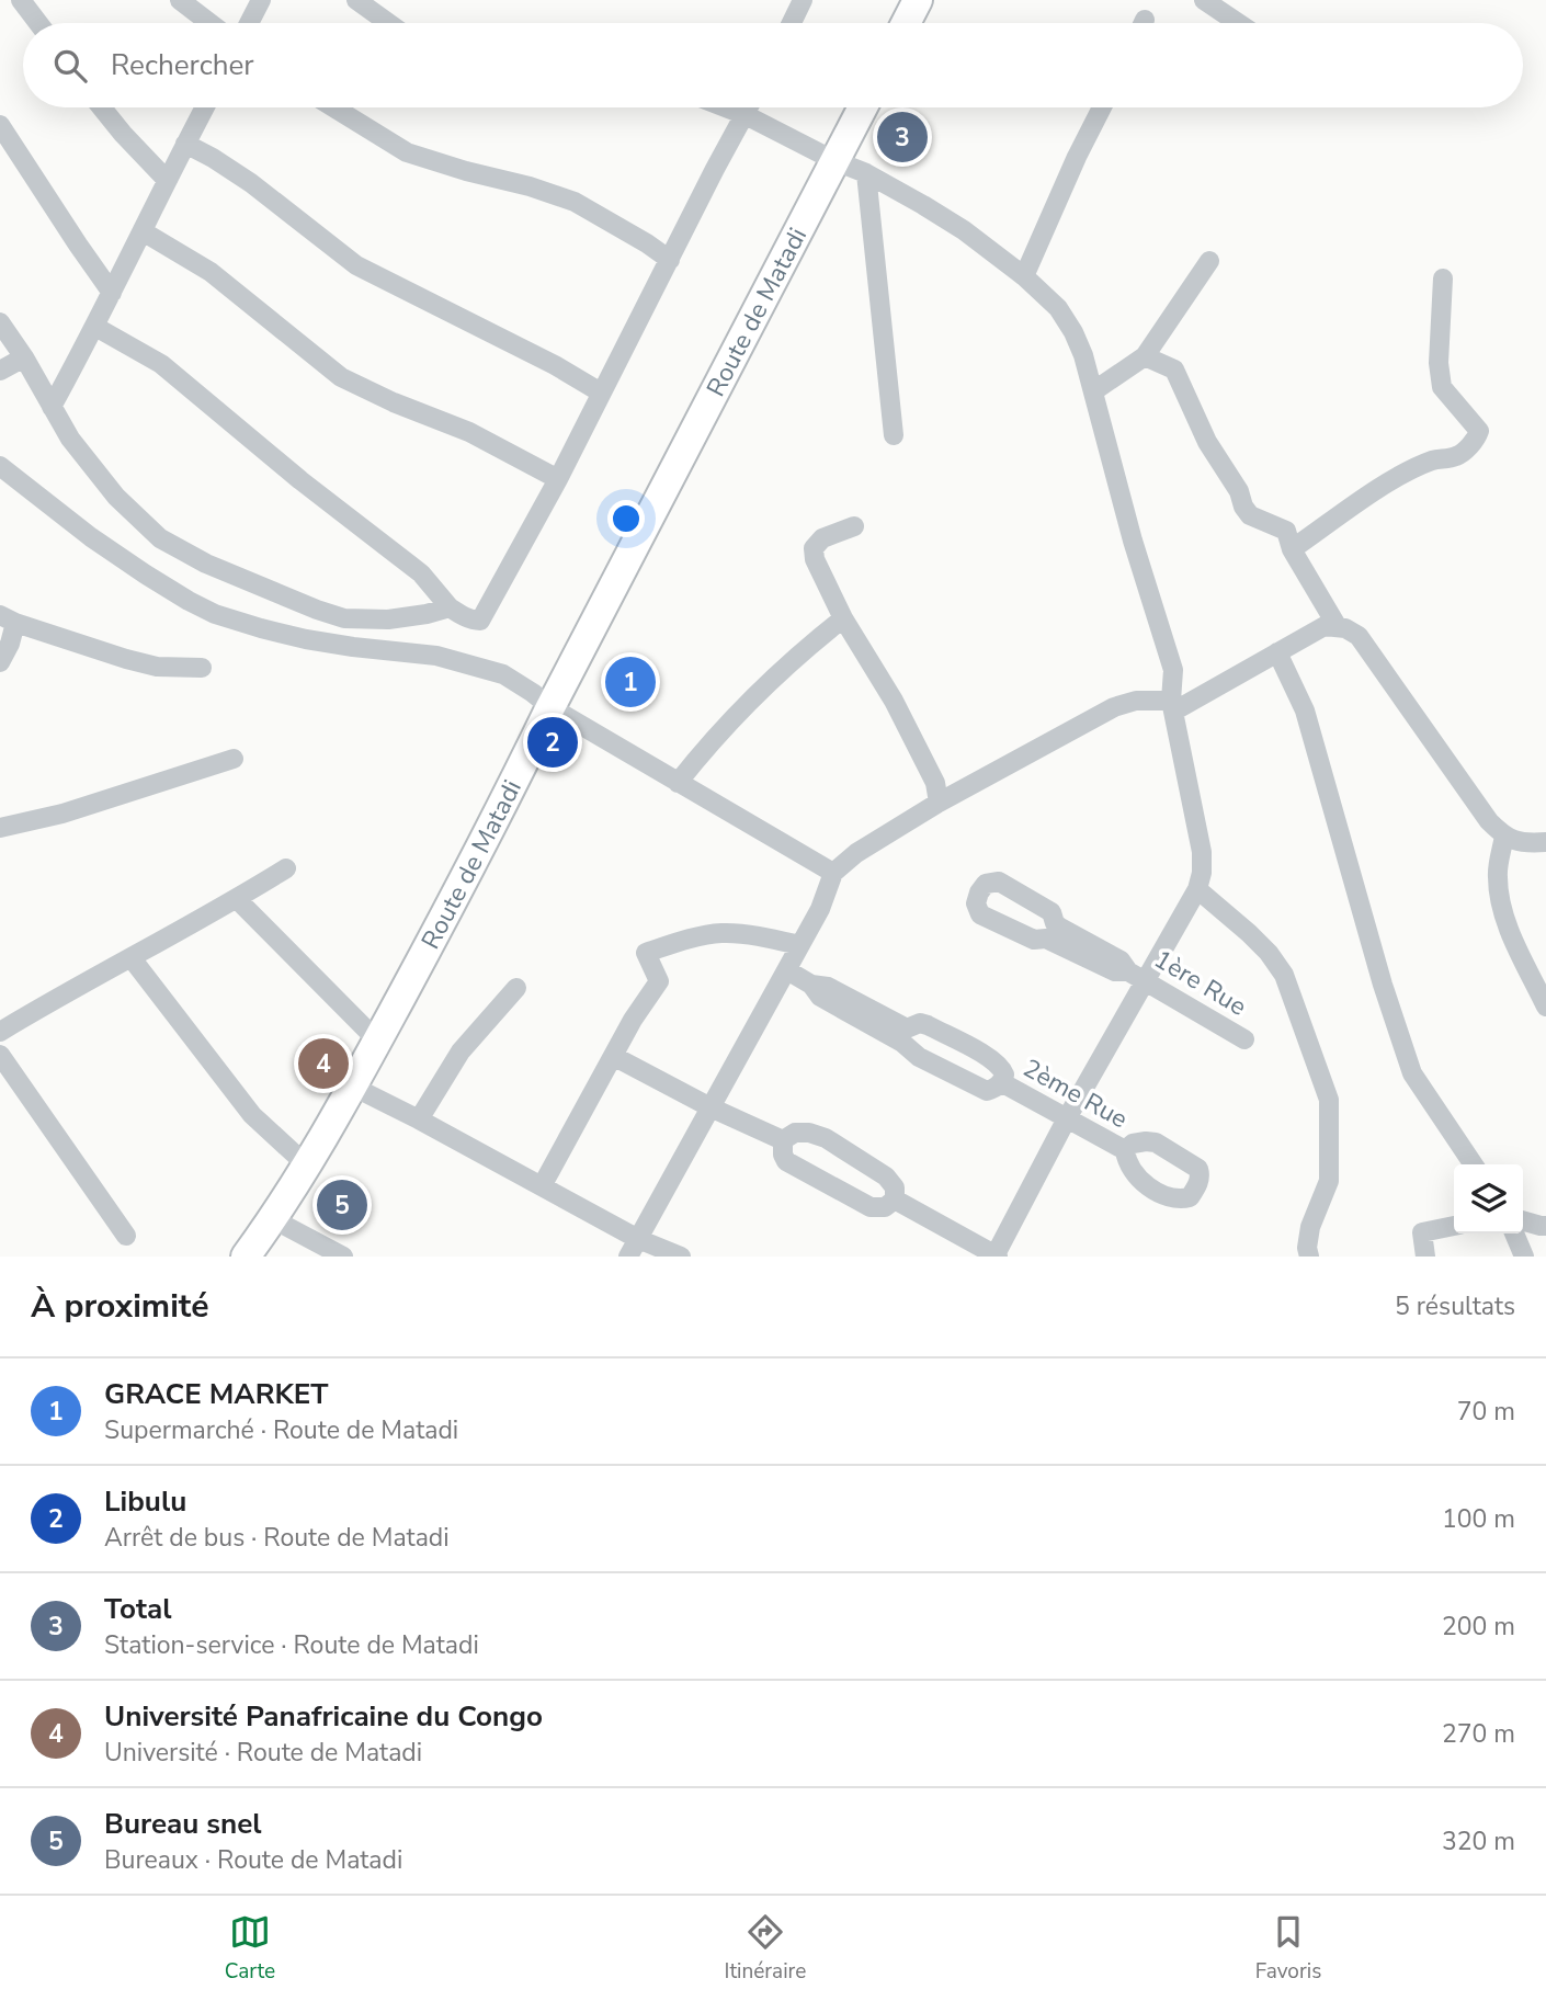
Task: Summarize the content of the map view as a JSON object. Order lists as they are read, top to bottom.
{
  "streets": {
    "highway": ["Route de Matadi"],
    "street": ["1ère Rue", "2ème Rue"]
  },
  "page": {
    "search": "Rechercher",
    "pins": [
      "3",
      "1",
      "2",
      "4",
      "5"
    ],
    "heading": ["À proximité", "5 résultats"],
    "list": [
      {
        "mark": "1",
        "name": "GRACE MARKET",
        "note": "Supermarché · Route de Matadi",
        "value": "70 m"
      },
      {
        "mark": "2",
        "name": "Libulu",
        "note": "Arrêt de bus · Route de Matadi",
        "value": "100 m"
      },
      {
        "mark": "3",
        "name": "Total",
        "note": "Station-service · Route de Matadi",
        "value": "200 m"
      },
      {
        "mark": "4",
        "name": "Université Panafricaine du Congo",
        "note": "Université · Route de Matadi",
        "value": "270 m"
      },
      {
        "mark": "5",
        "name": "Bureau snel",
        "note": "Bureaux · Route de Matadi",
        "value": "320 m"
      }
    ],
    "nav": ["Carte", "Itinéraire", "Favoris"]
  }
}
